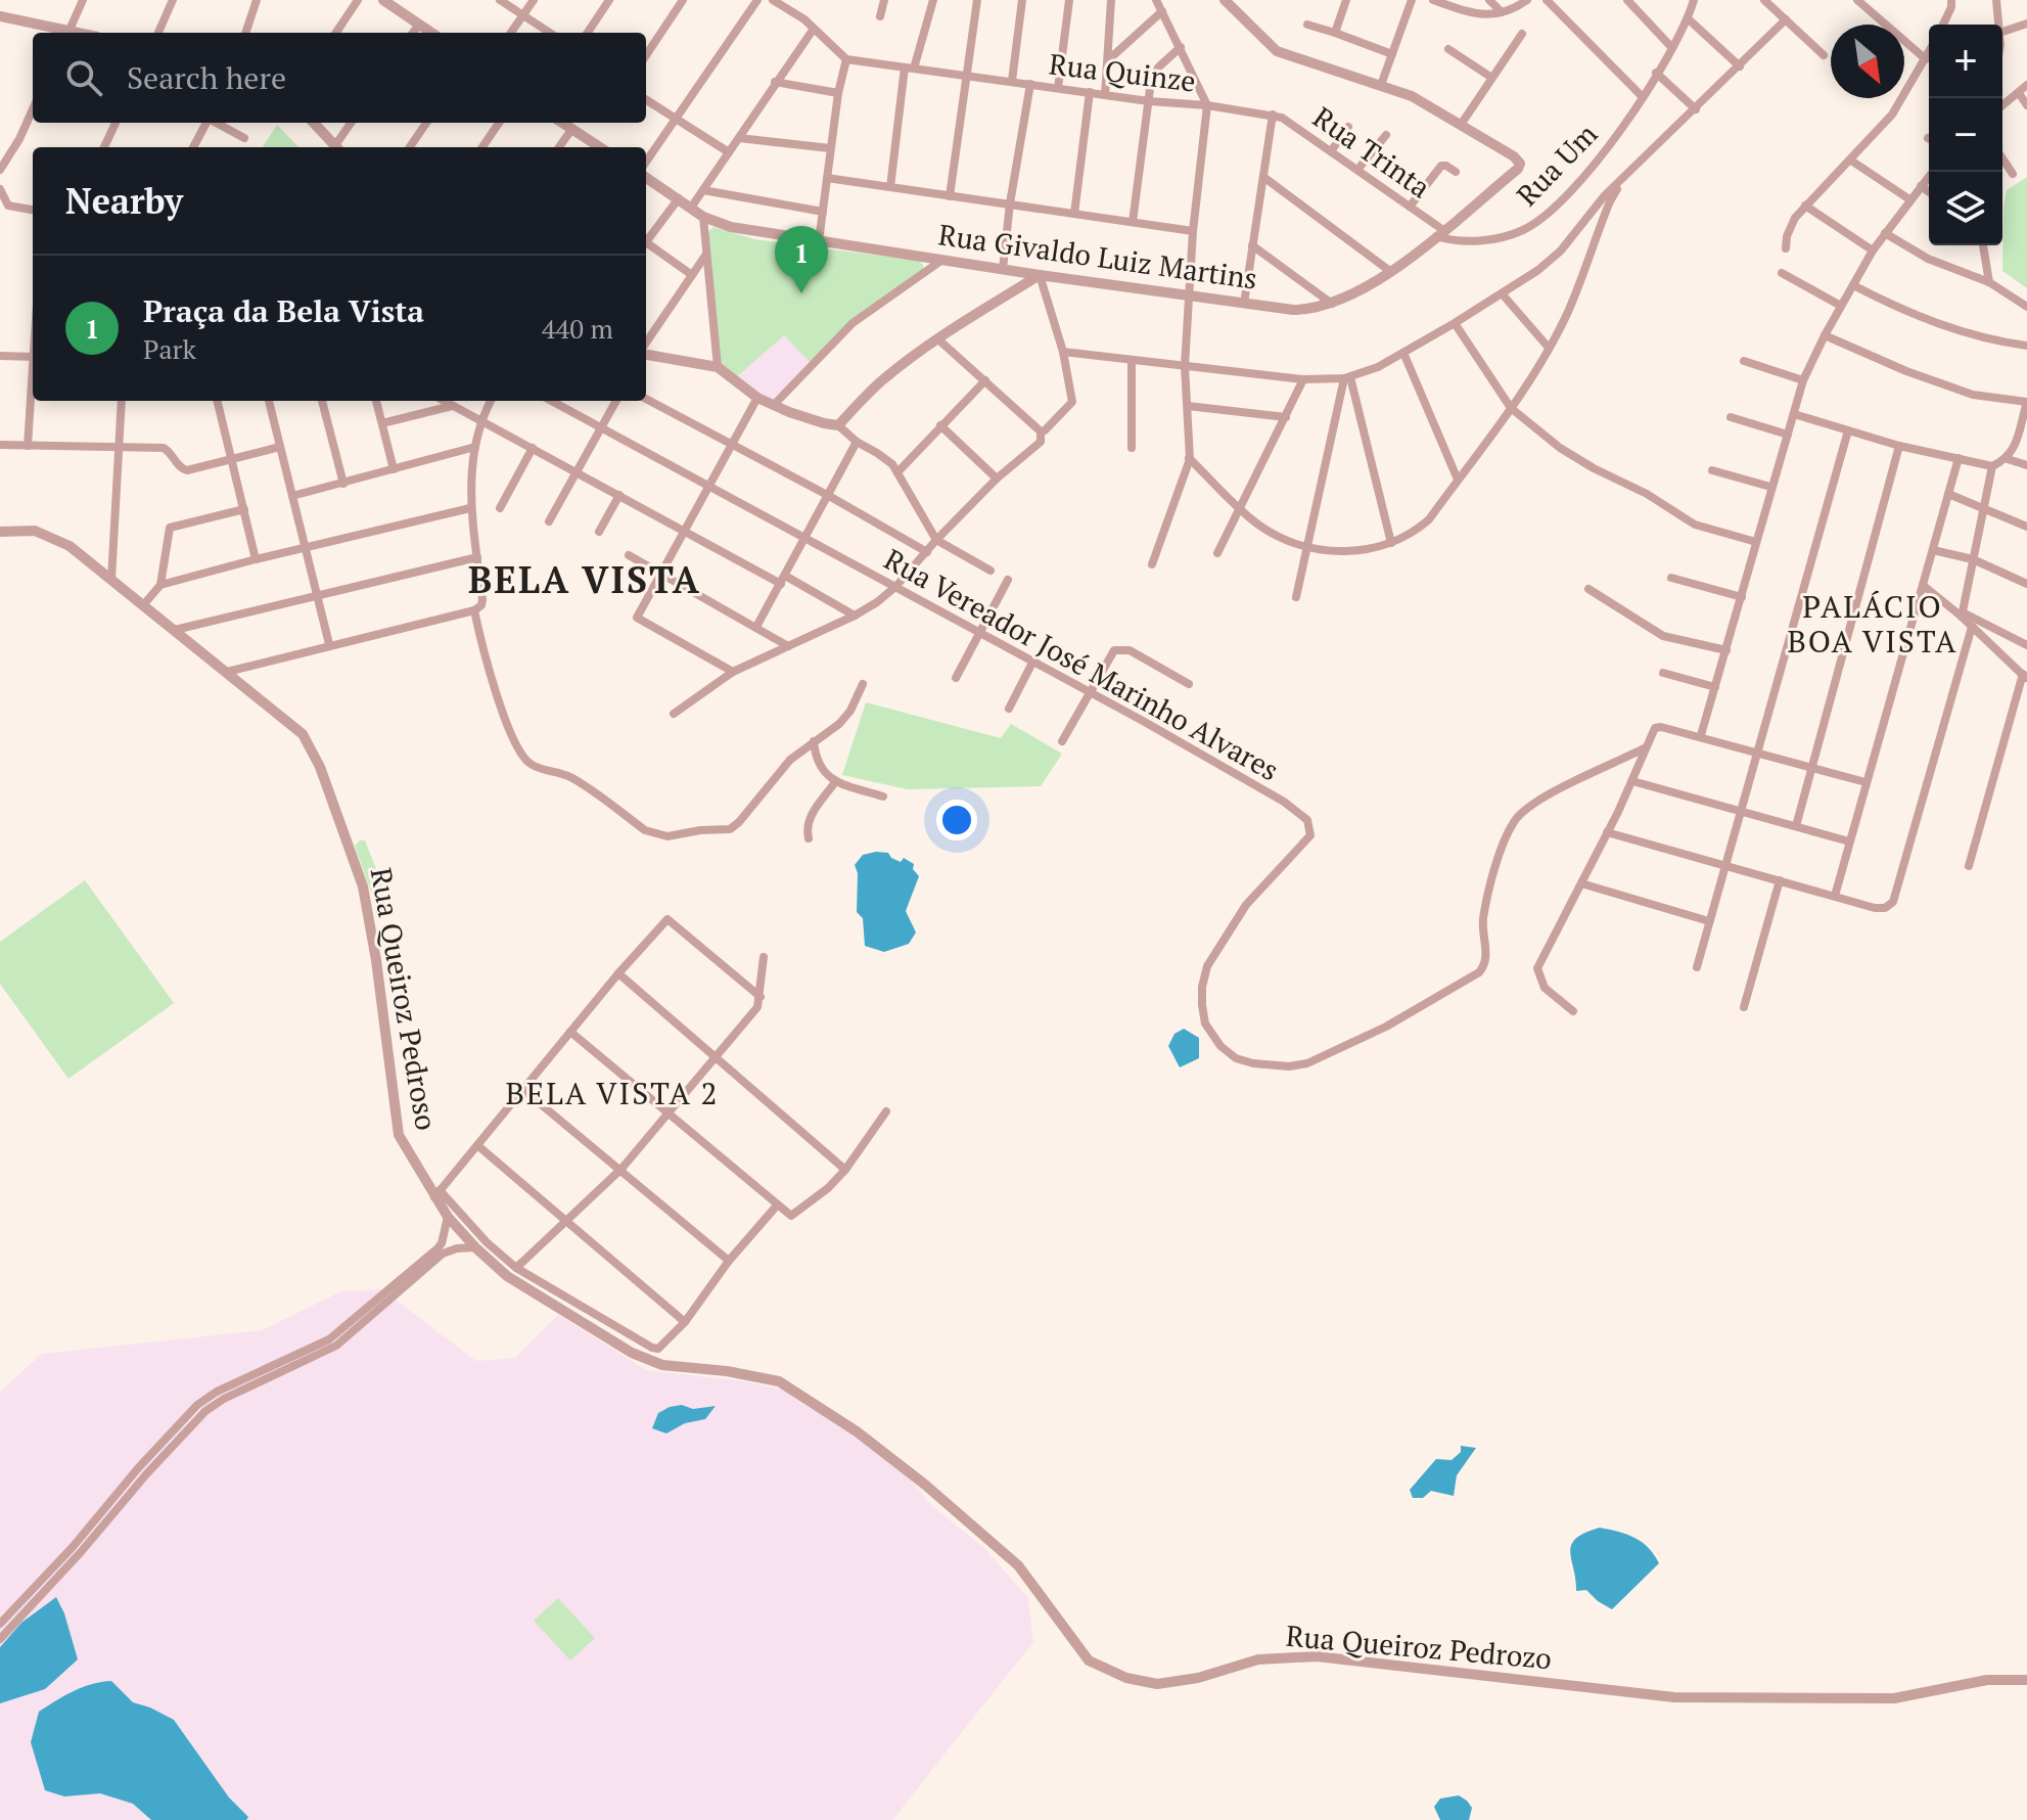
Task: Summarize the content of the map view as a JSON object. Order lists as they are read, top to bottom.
{
  "streets": {
    "street": [
      "Rua Quinze",
      "Rua Trinta",
      "Rua Um",
      "Rua Givaldo Luiz Martins",
      "Rua Vereador José Marinho Alvares",
      "Rua Queiroz Pedroso",
      "Rua Queiroz Pedrozo"
    ]
  },
  "crossings": [
    ["Rua Quinze", "Rua Trinta"],
    ["Rua Trinta", "Rua Um"],
    ["Rua Trinta", "Rua Givaldo Luiz Martins"],
    ["Rua Um", "Rua Givaldo Luiz Martins"],
    ["Rua Queiroz Pedroso", "Rua Queiroz Pedrozo"]
  ],
  "districts": ["BELA VISTA", "PALÁCIO BOA VISTA", "BELA VISTA 2"],
  "north": "bottom right",
  "page": {
    "map_buttons": ["+", "−"],
    "search": "Search here",
    "heading": "Nearby",
    "pins": "1",
    "list": [
      {
        "mark": "1",
        "name": "Praça da Bela Vista",
        "note": "Park",
        "value": "440 m"
      }
    ]
  }
}
